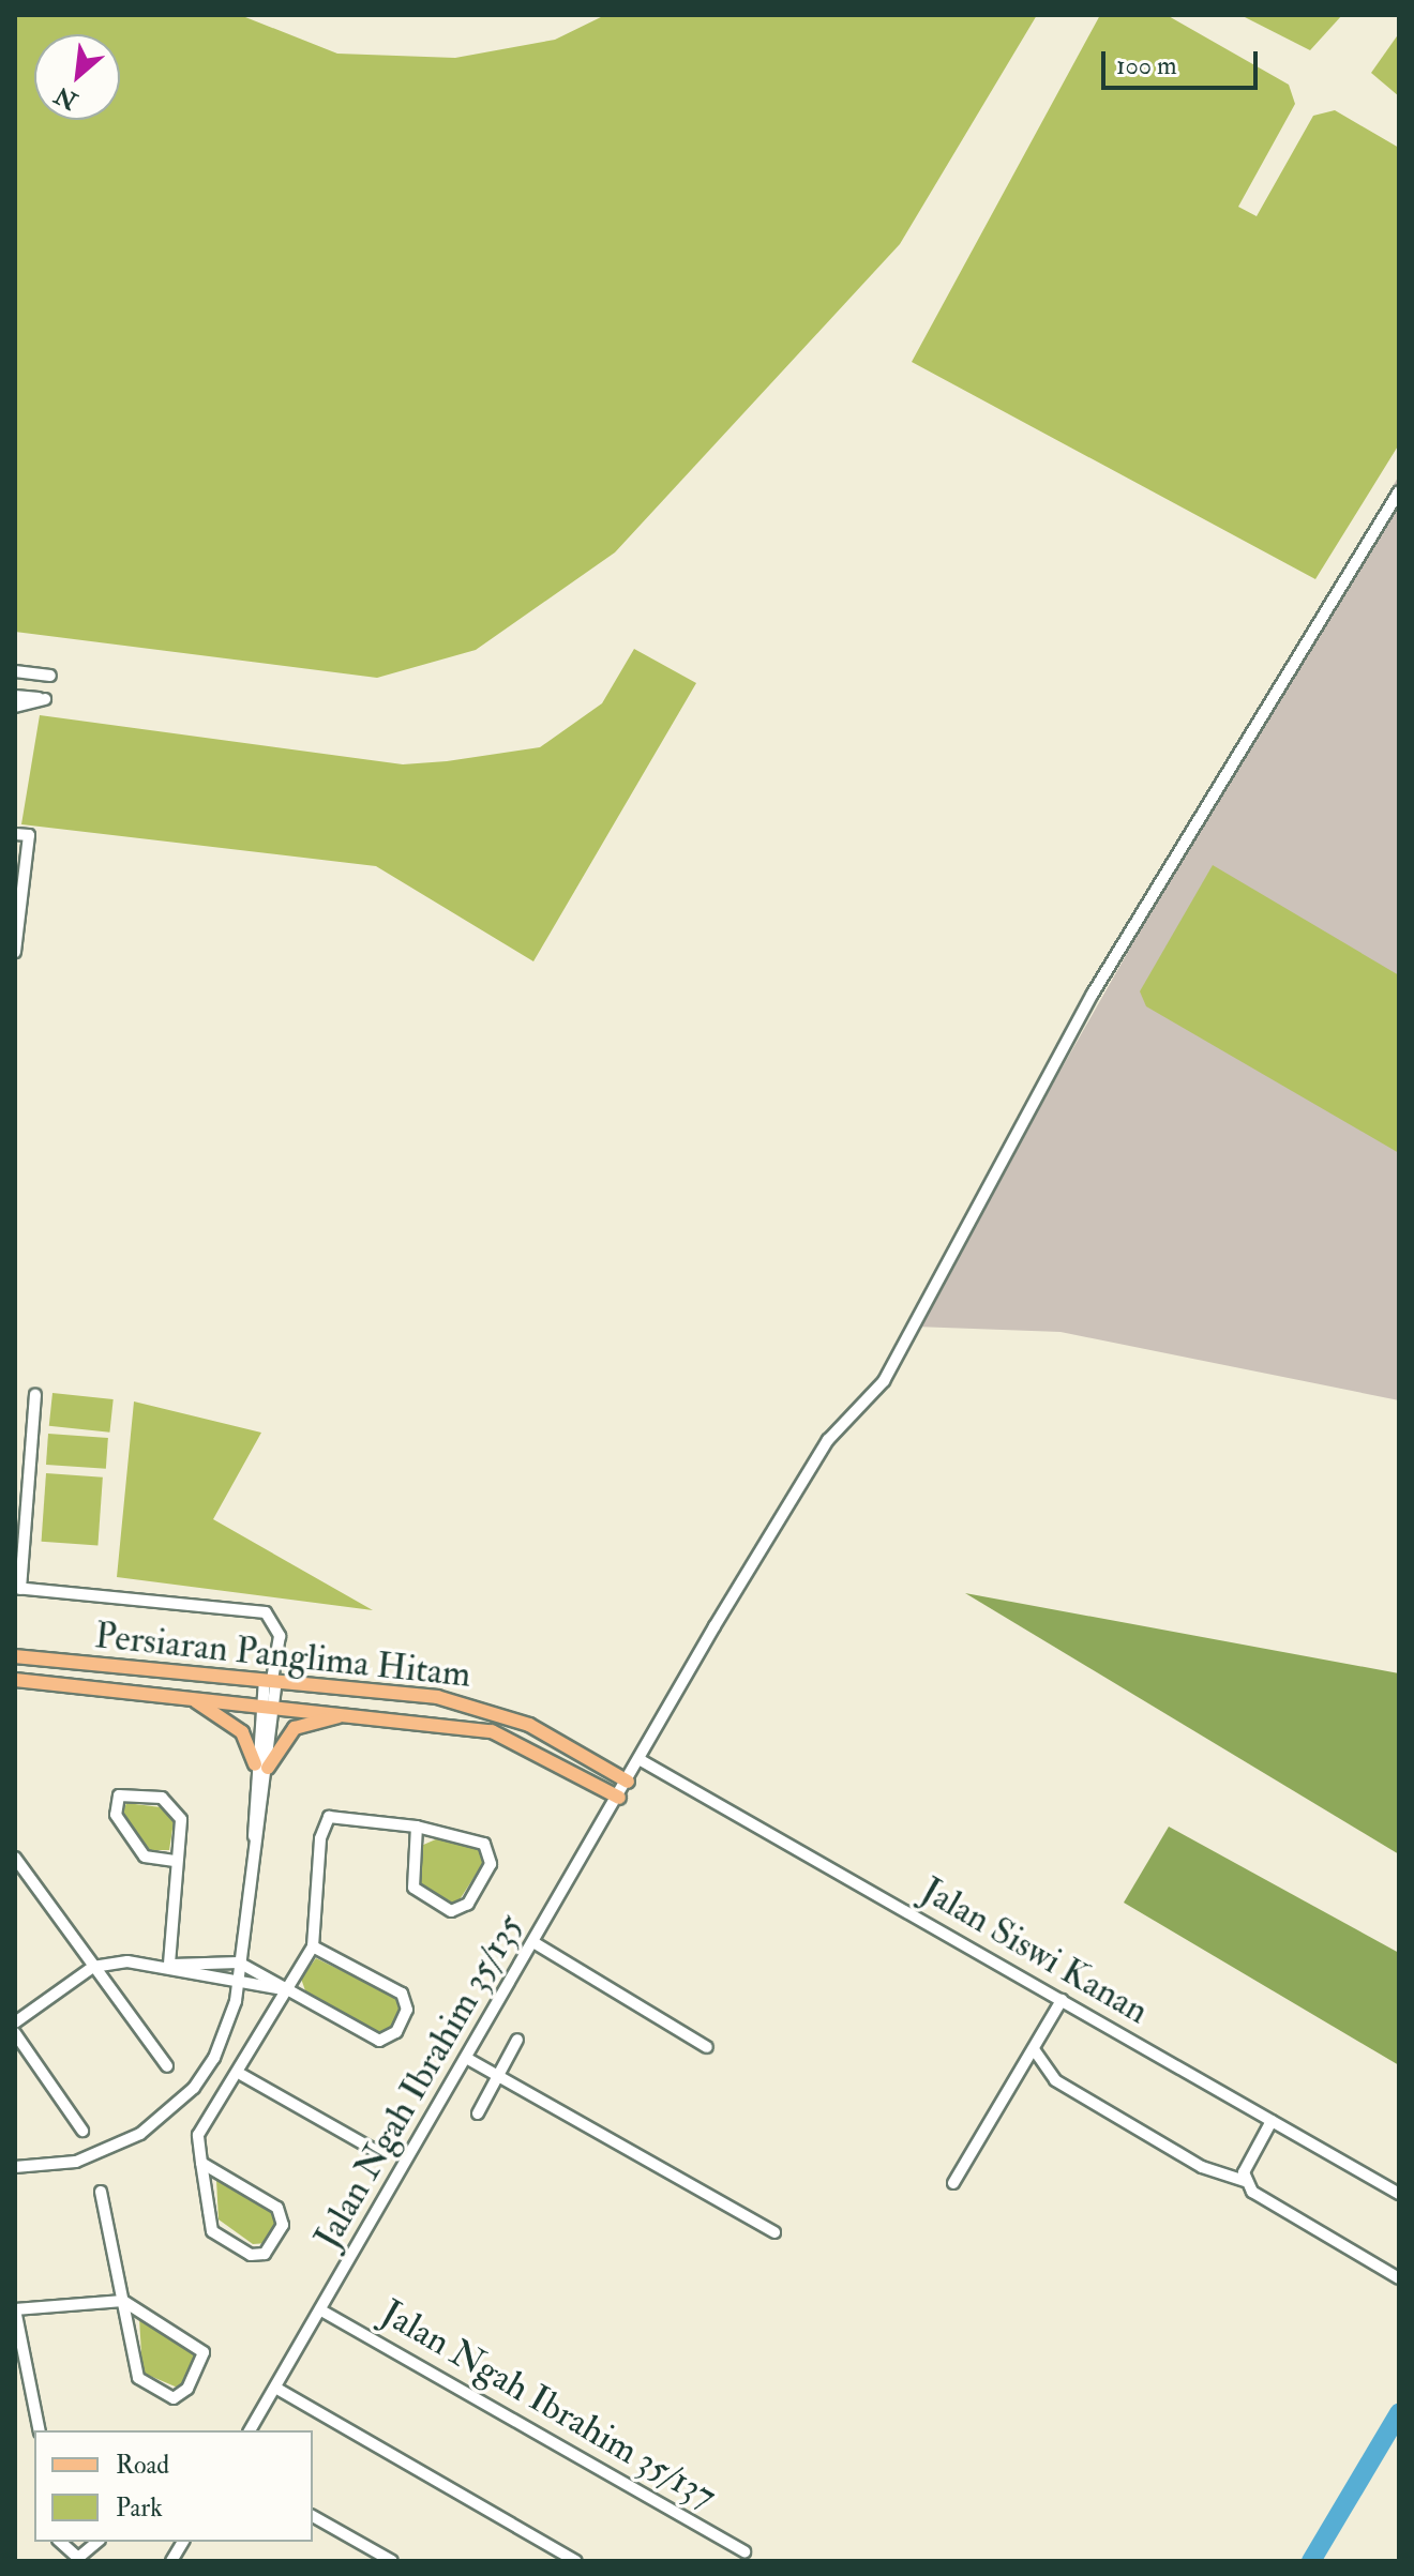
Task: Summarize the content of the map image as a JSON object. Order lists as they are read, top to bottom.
{
  "streets": {
    "main road": ["Persiaran Panglima Hitam"],
    "street": ["Jalan Siswi Kanan", "Jalan Ngah Ibrahim 35/135", "Jalan Ngah Ibrahim 35/137"]
  },
  "crossings": [
    ["Persiaran Panglima Hitam", "Jalan Ngah Ibrahim 35/135"],
    ["Jalan Siswi Kanan", "Jalan Ngah Ibrahim 35/135"],
    ["Jalan Ngah Ibrahim 35/135", "Jalan Ngah Ibrahim 35/137"]
  ],
  "legend": ["Road", "Park"],
  "scale_bar": "100 m",
  "north": "bottom left"
}
